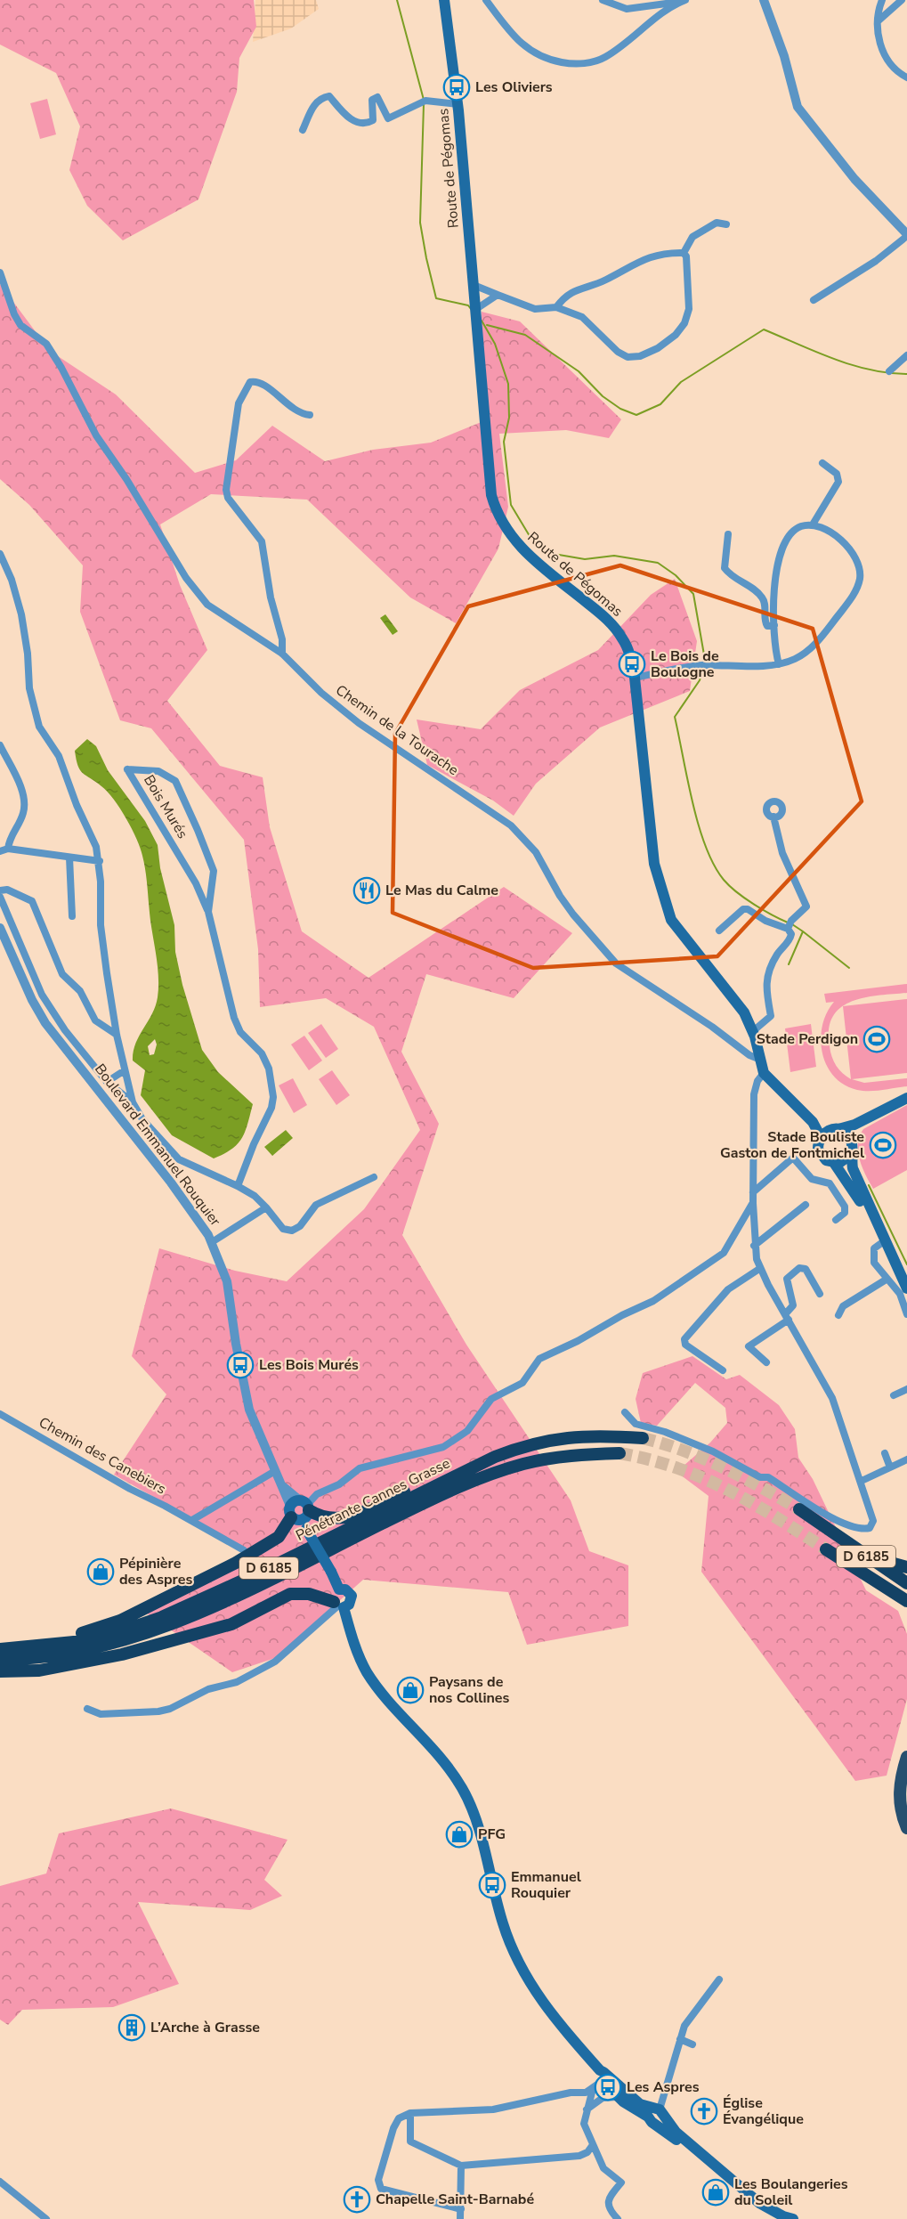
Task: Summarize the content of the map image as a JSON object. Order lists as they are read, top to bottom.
{
  "streets": {
    "highway": ["Pénétrante Cannes Grasse", "D 6185"],
    "main road": ["Route de Pégomas"],
    "street": [
      "Chemin de la Tourache",
      "Bois Murés",
      "Boulevard Emmanuel Rouquier",
      "Chemin des Canebiers"
    ]
  },
  "crossings": [
    ["Route de Pégomas", "Chemin de la Tourache"]
  ],
  "places": {
    "bus stop": [
      "Les Oliviers",
      "Le Bois de Boulogne",
      "Les Bois Murés",
      "Emmanuel Rouquier",
      "Les Aspres"
    ],
    "restaurant": ["Le Mas du Calme"],
    "sports": ["Stade Perdigon", "Stade Bouliste Gaston de Fontmichel"],
    "shop": [
      "Pépinière des Aspres",
      "Paysans de nos Collines",
      "PFG",
      "Les Boulangeries du Soleil"
    ],
    "building": ["L’Arche à Grasse"],
    "church": ["Église Évangélique", "Chapelle Saint-Barnabé"]
  }
}
